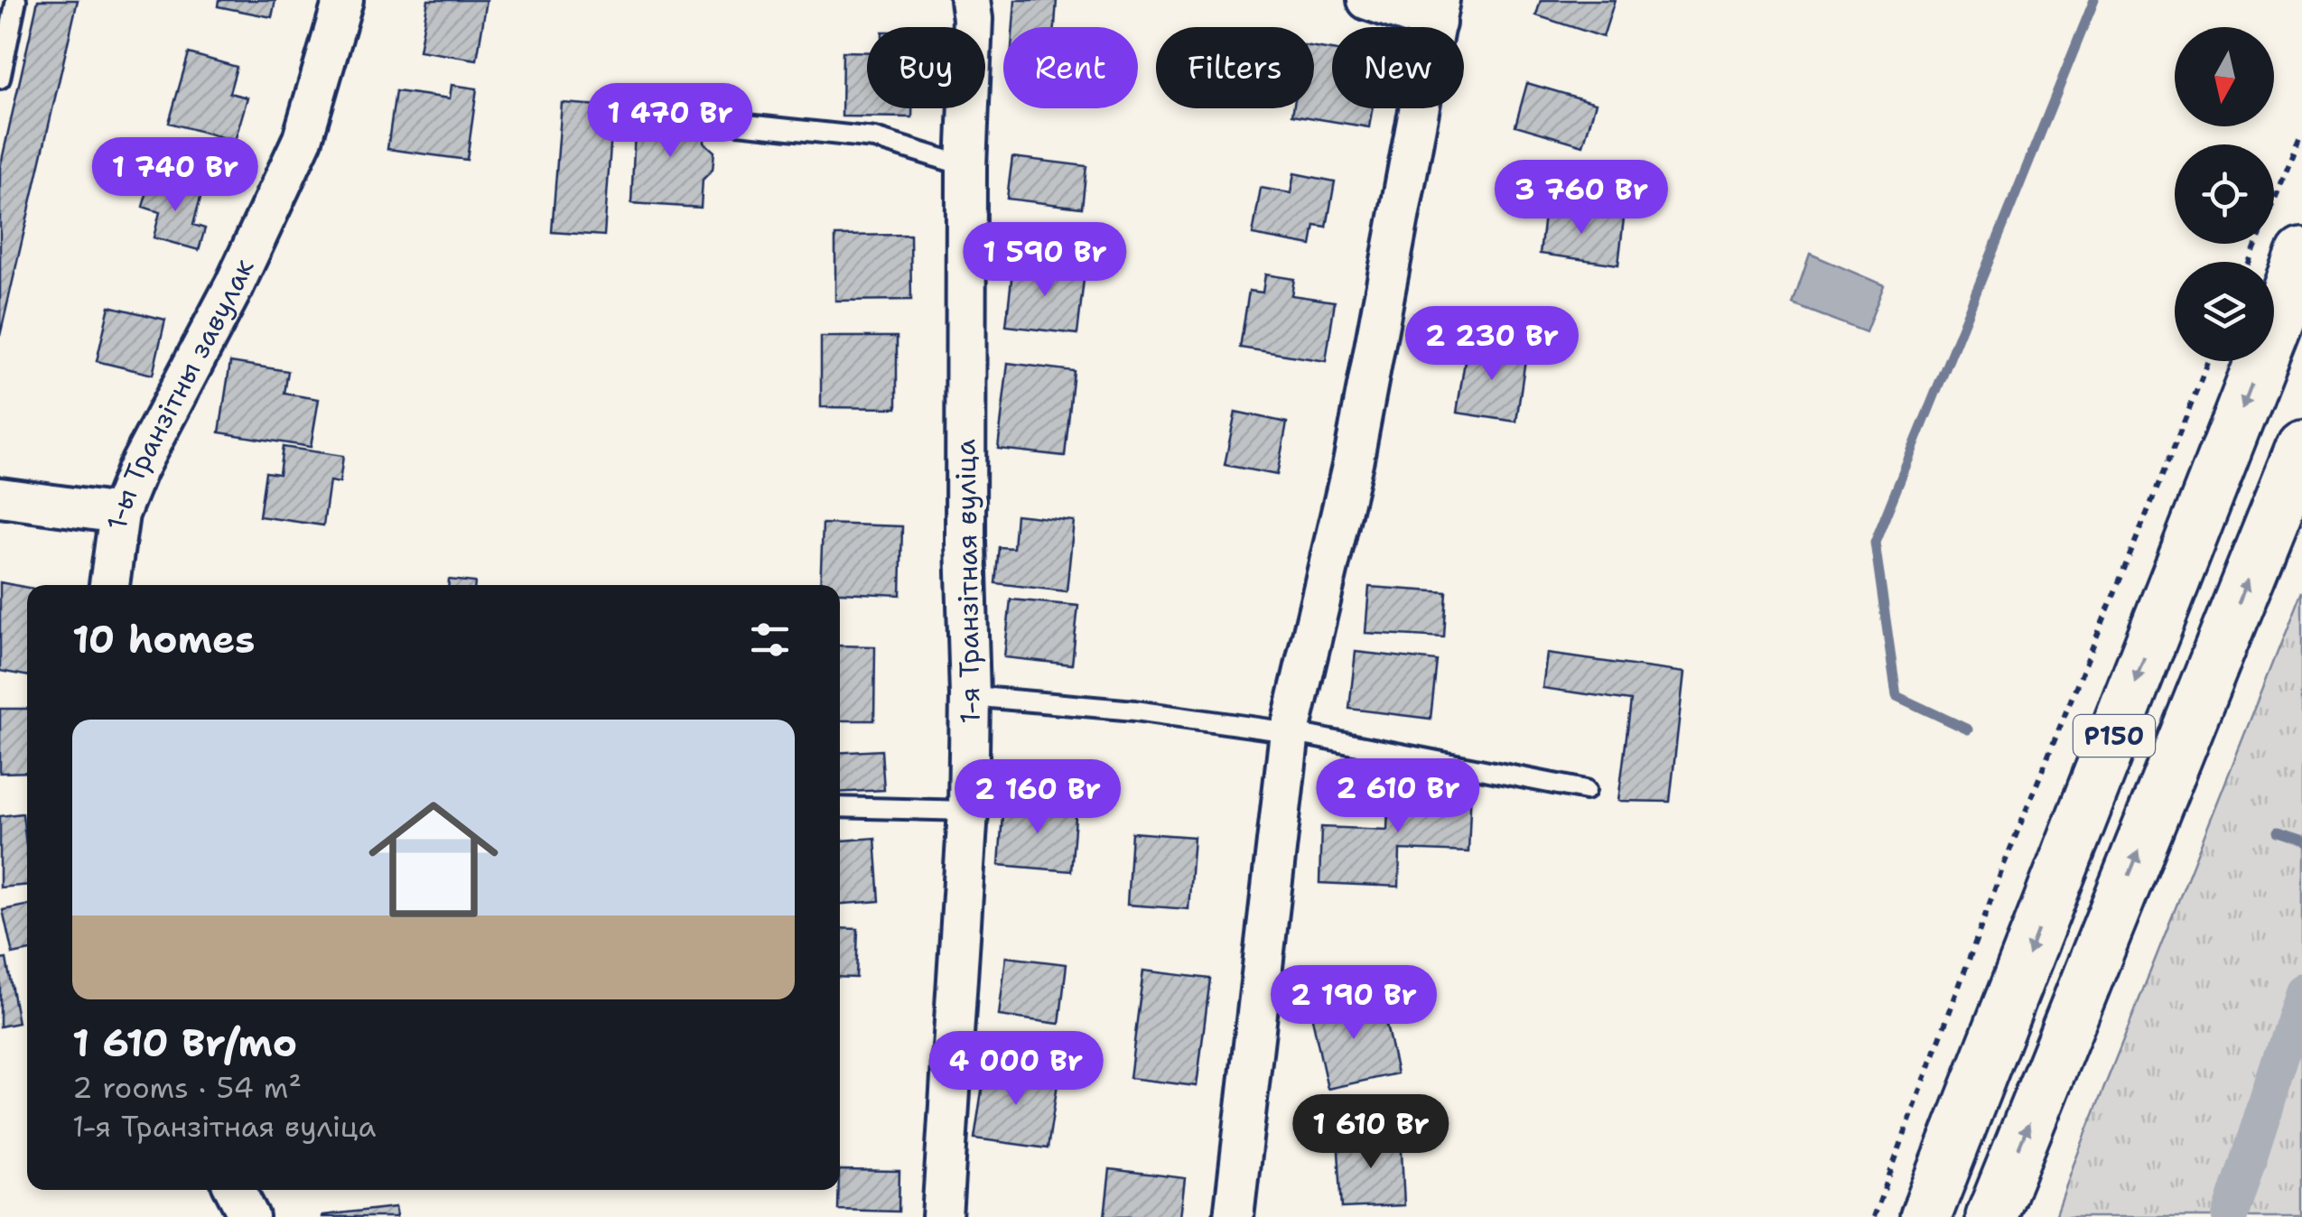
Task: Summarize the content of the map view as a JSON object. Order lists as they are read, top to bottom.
{
  "streets": {
    "main road": ["Р150"],
    "street": ["1-ы Транзітны завулак", "1-я Транзітная вуліца"]
  },
  "north": "bottom",
  "page": {
    "chip": [
      "Buy",
      "Rent",
      "Filters",
      "New"
    ],
    "price": [
      "1 470 Br",
      "1 740 Br",
      "3 760 Br",
      "1 590 Br",
      "2 230 Br",
      "2 610 Br",
      "2 160 Br",
      "2 190 Br",
      "4 000 Br",
      "1 610 Br"
    ],
    "heading": "10 homes",
    "list": [
      {
        "name": "1 610 Br/mo",
        "note": "2 rooms · 54 m² · 1-я Транзітная вуліца"
      }
    ]
  }
}
